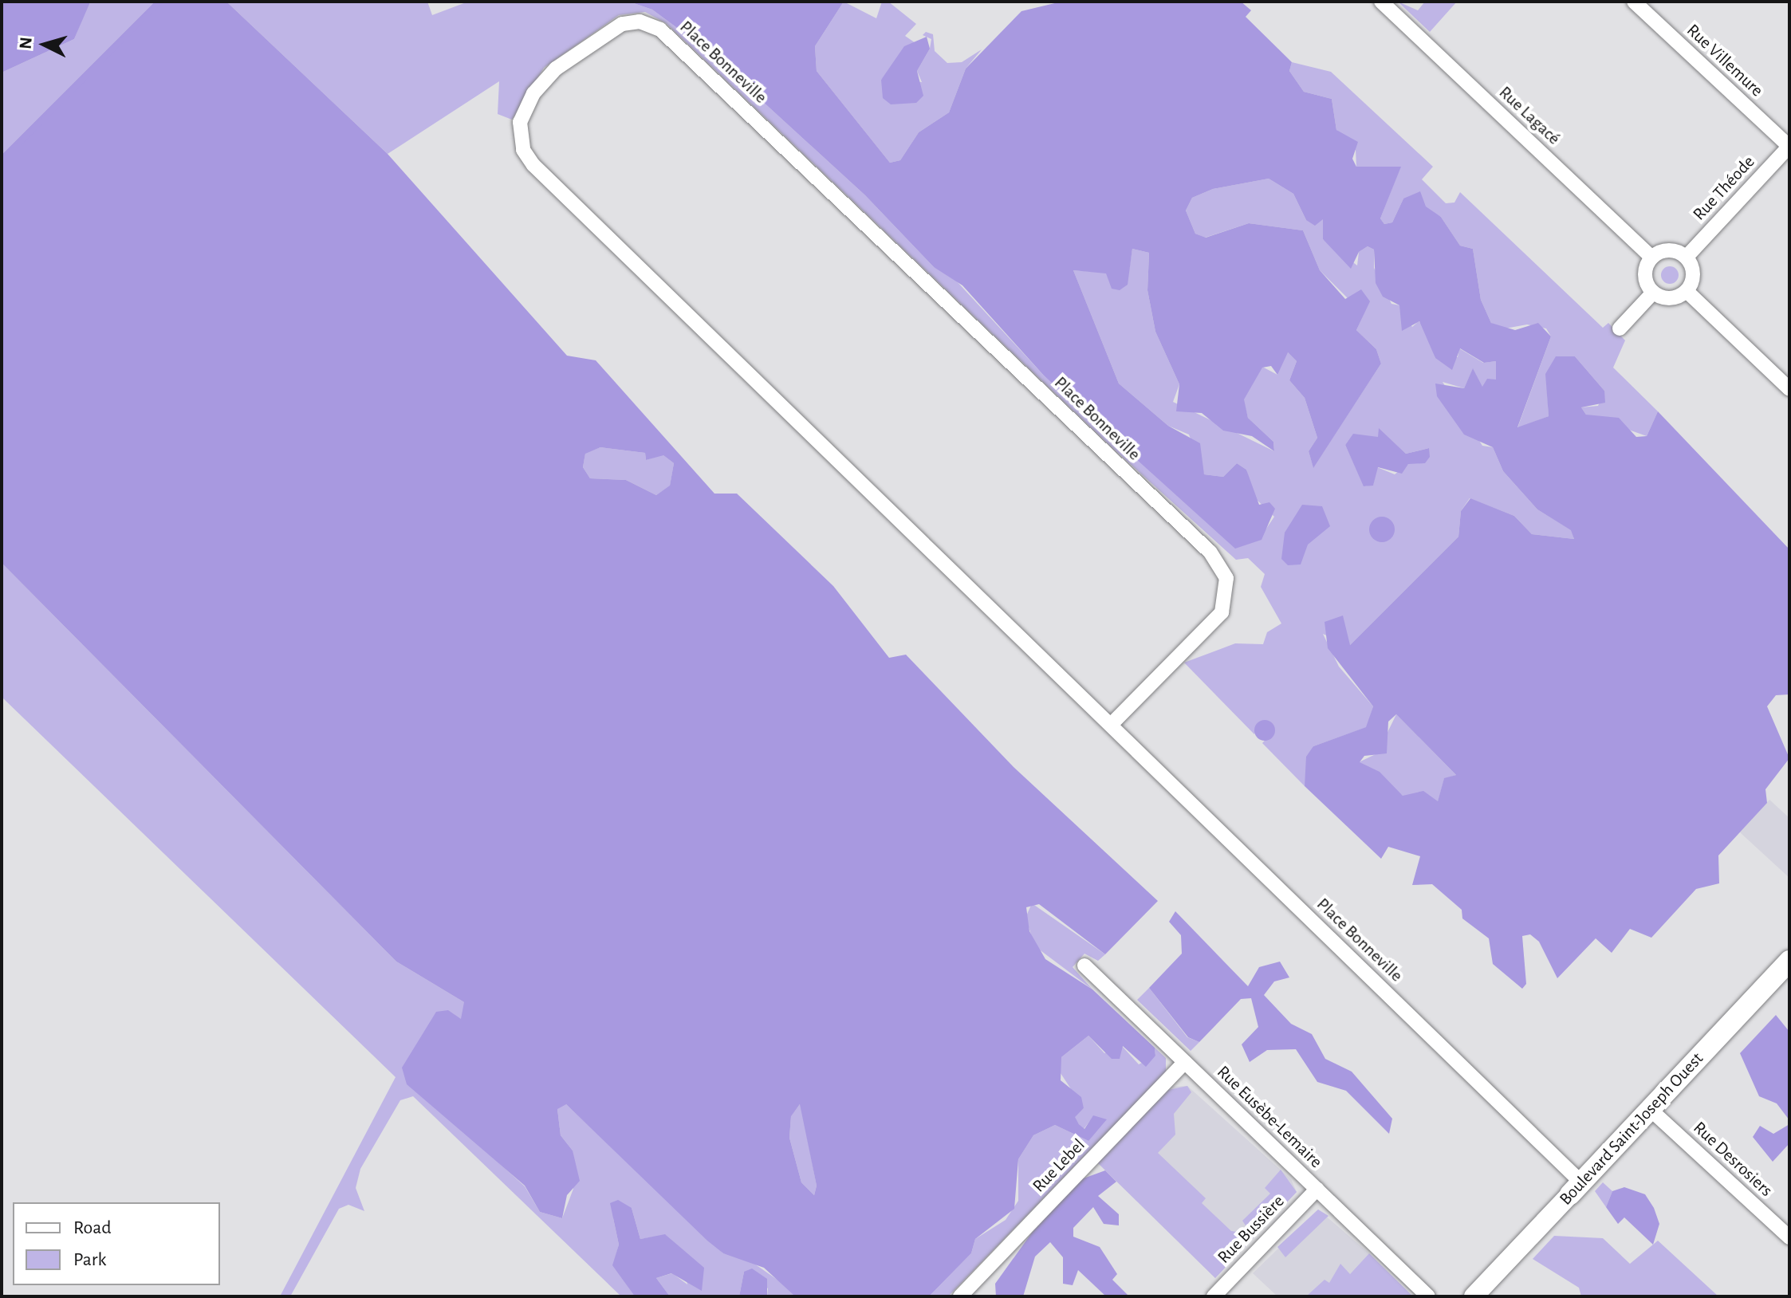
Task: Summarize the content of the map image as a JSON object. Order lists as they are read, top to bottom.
{
  "streets": {
    "main road": ["Boulevard Saint-Joseph Ouest"],
    "street": [
      "Rue Villemure",
      "Place Bonneville",
      "Rue Lagacé",
      "Rue Théode",
      "Rue Eusèbe-Lemaire",
      "Rue Desrosiers",
      "Rue Lebel",
      "Rue Bussière"
    ]
  },
  "crossings": [
    ["Rue Villemure", "Rue Théode"],
    ["Place Bonneville", "Boulevard Saint-Joseph Ouest"],
    ["Rue Lagacé", "Rue Théode"],
    ["Rue Eusèbe-Lemaire", "Rue Lebel"],
    ["Rue Eusèbe-Lemaire", "Rue Bussière"],
    ["Boulevard Saint-Joseph Ouest", "Rue Desrosiers"]
  ],
  "legend": ["Road", "Park"],
  "north": "left"
}
